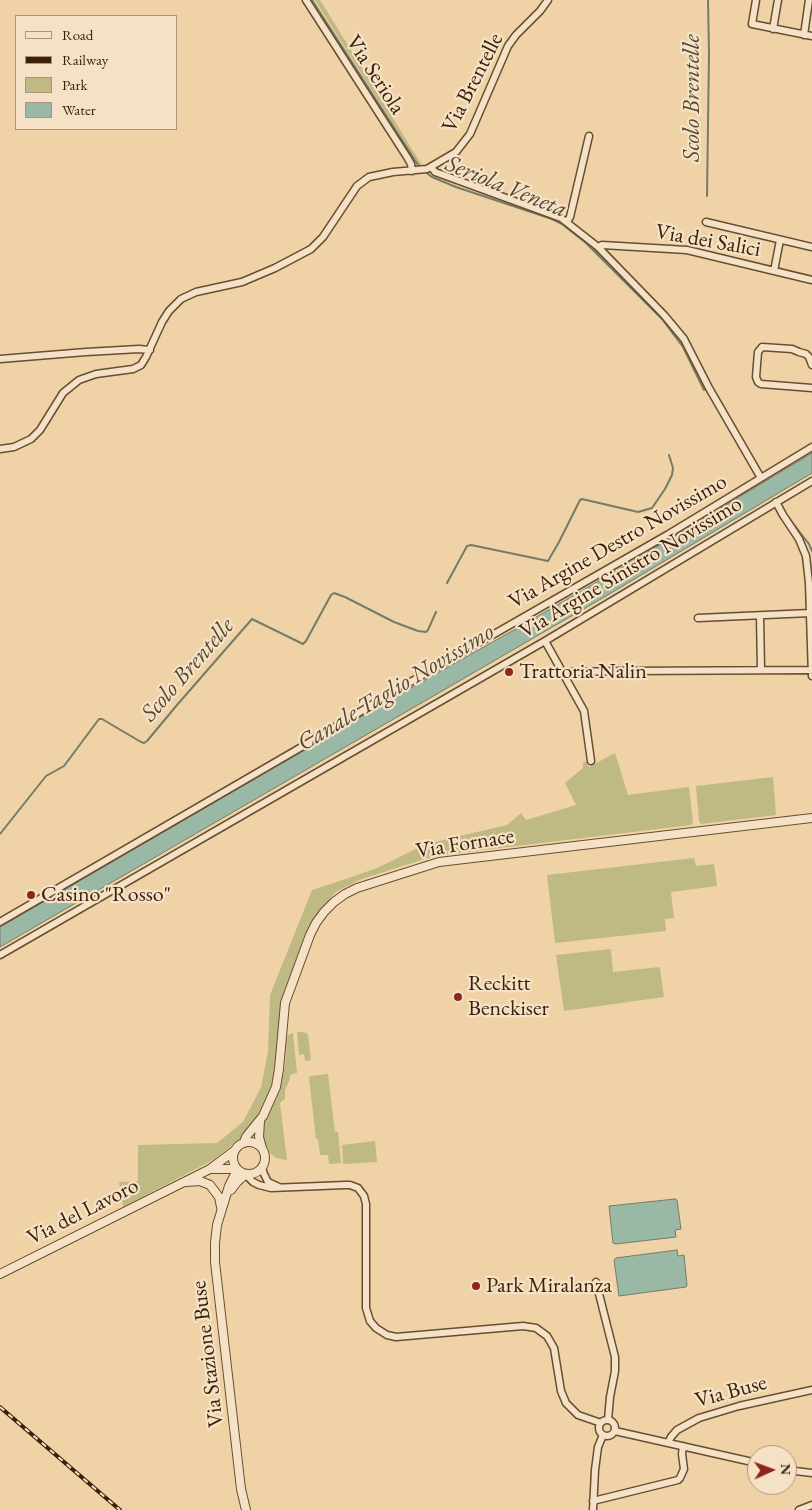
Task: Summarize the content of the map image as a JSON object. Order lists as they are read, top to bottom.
{
  "streets": {
    "street": [
      "Via Seriola",
      "Via Brentelle",
      "Via dei Salici",
      "Via Argine Destro Novissimo",
      "Via Argine Sinistro Novissimo",
      "Via Fornace",
      "Via del Lavoro",
      "Via Stazione Buse",
      "Via Buse"
    ]
  },
  "crossings": [
    ["Via Seriola", "Via Brentelle"],
    ["Via Fornace", "Via del Lavoro"],
    ["Via Fornace", "Via Stazione Buse"],
    ["Via del Lavoro", "Via Stazione Buse"]
  ],
  "water": ["Scolo Brentelle", "Seriola Veneta", "Canale Taglio Novissimo"],
  "places": [
    "Trattoria Nalin",
    "Casino \"Rosso\"",
    "Reckitt Benckiser",
    "Park Miralanza"
  ],
  "legend": [
    "Road",
    "Railway",
    "Park",
    "Water"
  ],
  "north": "right"
}
